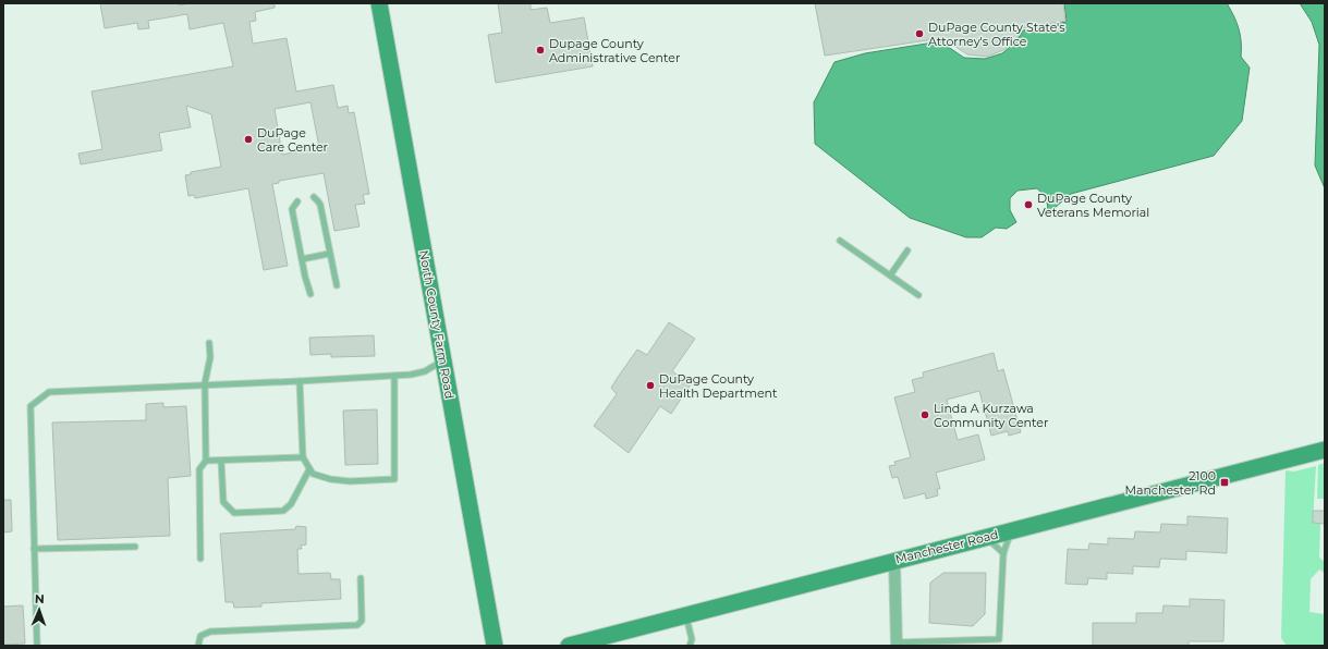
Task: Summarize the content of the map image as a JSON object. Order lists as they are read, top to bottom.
{
  "streets": {
    "street": ["North County Farm Road", "Manchester Road"]
  },
  "places": {
    "other": [
      "DuPage County State's Attorney's Office",
      "Dupage County Administrative Center",
      "DuPage Care Center",
      "DuPage County Veterans Memorial",
      "DuPage County Health Department",
      "Linda A Kurzawa Community Center"
    ],
    "transit": ["2100 Manchester Rd"]
  },
  "north": "top"
}
